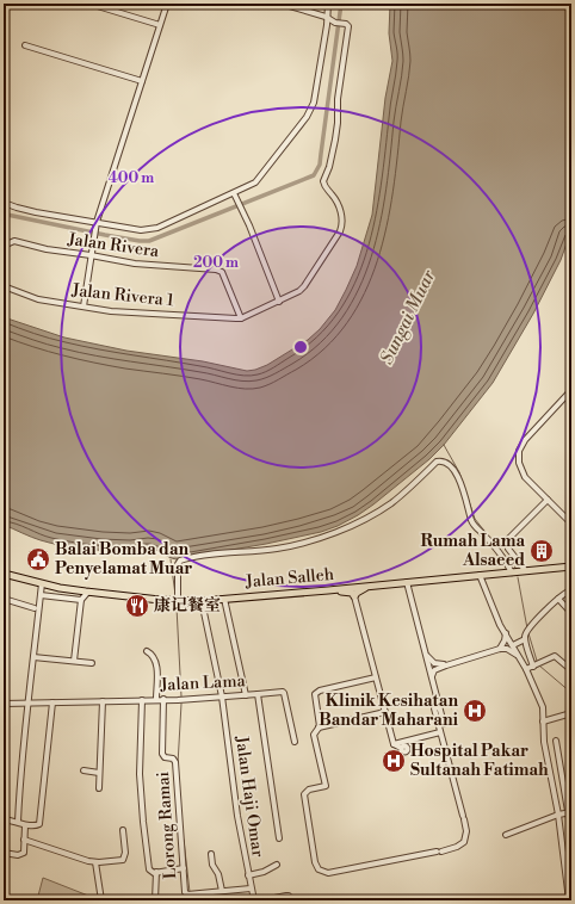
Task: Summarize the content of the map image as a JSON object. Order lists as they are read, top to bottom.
{
  "streets": {
    "main road": ["Jalan Salleh"],
    "street": [
      "Jalan Rivera",
      "Jalan Rivera 1",
      "Jalan Lama",
      "Jalan Haji Omar",
      "Lorong Ramai"
    ]
  },
  "crossings": [
    ["Jalan Rivera", "Jalan Rivera 1"],
    ["Jalan Salleh", "Jalan Haji Omar"],
    ["Jalan Lama", "Jalan Haji Omar"],
    ["Jalan Lama", "Lorong Ramai"]
  ],
  "water": ["Sungai Muar"],
  "places": {
    "building": ["Rumah Lama Alsaeed"],
    "public building": ["Balai Bomba dan Penyelamat Muar"],
    "restaurant": ["康记餐室"],
    "hospital": ["Klinik Kesihatan Bandar Maharani", "Hospital Pakar Sultanah Fatimah"]
  },
  "rings": ["400 m", "200 m"]
}
